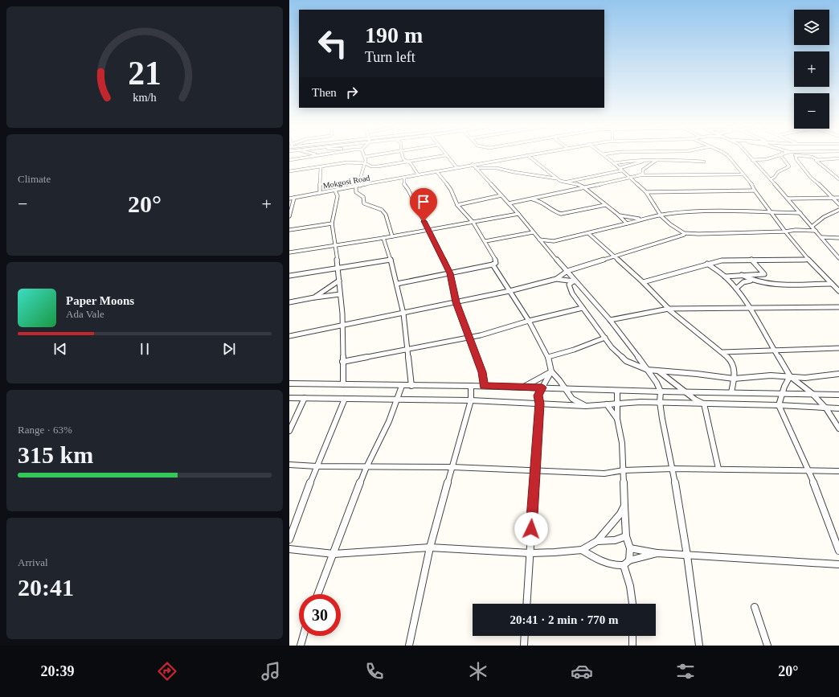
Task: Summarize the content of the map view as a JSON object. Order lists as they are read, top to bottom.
{
  "streets": {
    "street": ["Mokgosi Road"]
  },
  "page": {
    "map_buttons": ["+", "−"],
    "turn": ["190 m", "Turn left"],
    "then": "Then",
    "tile": [
      "Climate",
      ["Range · 63%", "315 km"],
      ["Arrival", "20:41"]
    ],
    "heat": ["−", "20°", "+"],
    "song": ["Paper Moons", "Ada Vale"],
    "limit": "30",
    "trip": "20:41 · 2 min · 770 m",
    "tabs": ["20:39", "20°"],
    "gauge": ["21", "km/h"]
  }
}
